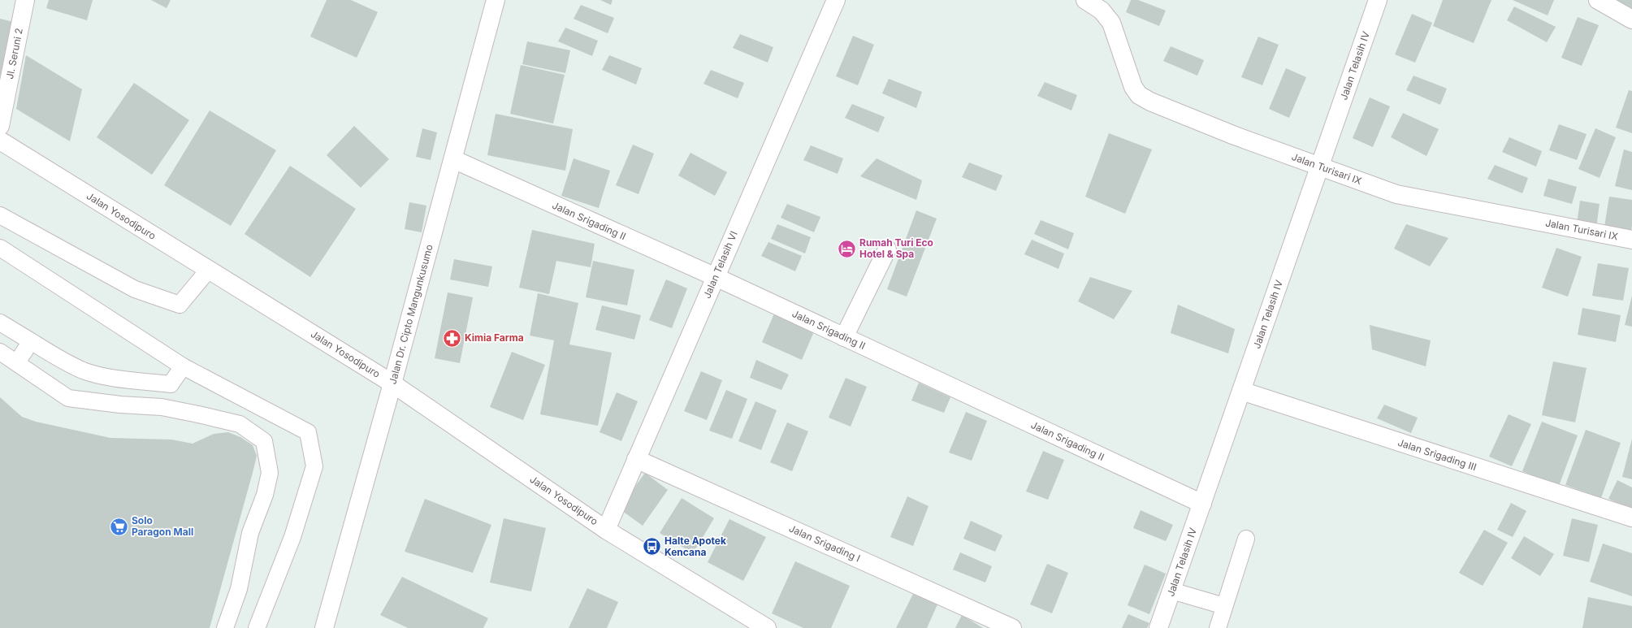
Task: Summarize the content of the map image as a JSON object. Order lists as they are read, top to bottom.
{
  "streets": {
    "street": [
      "Jl. Seruni 2",
      "Jalan Telasih IV",
      "Jalan Turisari IX",
      "Jalan Yosodipuro",
      "Jalan Srigading II",
      "Jalan Telasih VI",
      "Jalan Dr. Cipto Mangunkusumo",
      "Jalan Srigading III",
      "Jalan Srigading I"
    ]
  },
  "crossings": [
    ["Jalan Telasih IV", "Jalan Turisari IX"],
    ["Jalan Telasih IV", "Jalan Srigading II"],
    ["Jalan Telasih IV", "Jalan Srigading III"],
    ["Jalan Yosodipuro", "Jalan Telasih VI"],
    ["Jalan Yosodipuro", "Jalan Dr. Cipto Mangunkusumo"],
    ["Jalan Srigading II", "Jalan Telasih VI"],
    ["Jalan Srigading II", "Jalan Dr. Cipto Mangunkusumo"],
    ["Jalan Telasih VI", "Jalan Srigading I"]
  ],
  "places": {
    "hotel": ["Rumah Turi Eco Hotel & Spa"],
    "pharmacy": ["Kimia Farma"],
    "supermarket": ["Solo Paragon Mall"],
    "bus stop": ["Halte Apotek Kencana"]
  }
}
